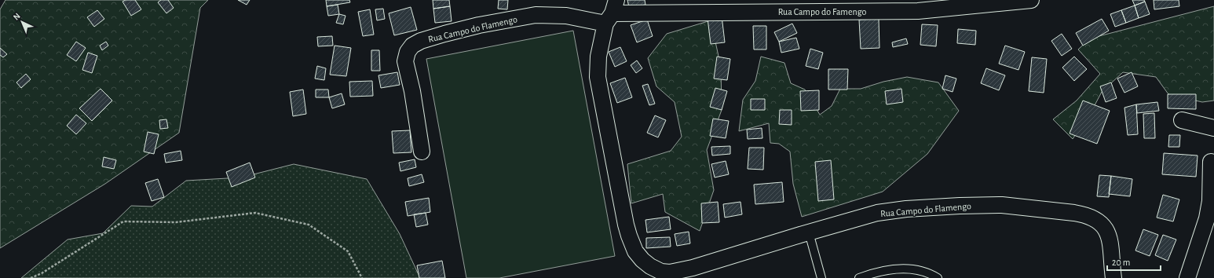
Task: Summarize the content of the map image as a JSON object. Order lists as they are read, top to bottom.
{
  "streets": {
    "street": ["Rua Campo do Famengo", "Rua Campo do Flamengo"]
  },
  "crossings": [
    ["Rua Campo do Famengo", "Rua Campo do Flamengo"]
  ],
  "scale_bar": "20 m",
  "north": "top left"
}
